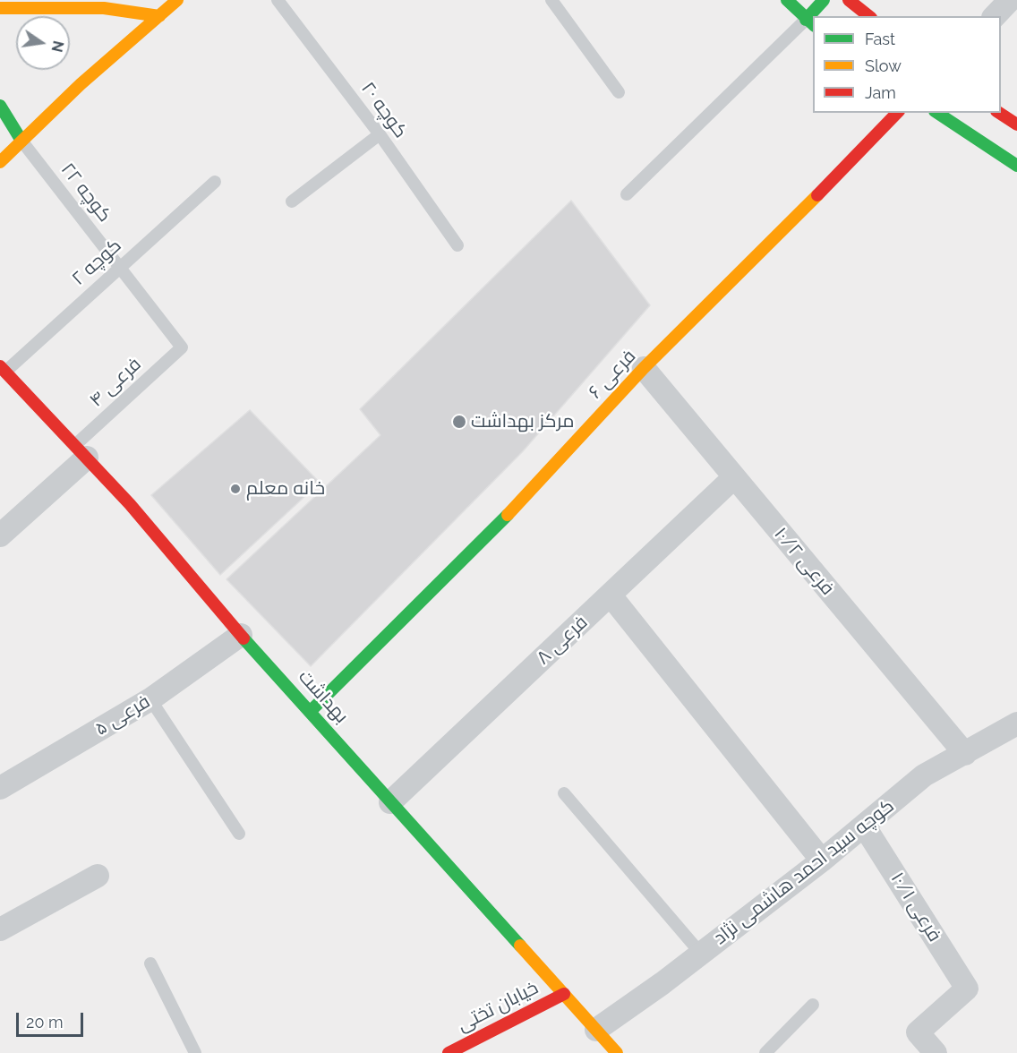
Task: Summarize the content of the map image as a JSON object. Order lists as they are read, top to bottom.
{
  "streets": {
    "street": [
      "فرعی ۶",
      "فرعی ۱۰/۲",
      "فرعی ۸",
      "بهداشت",
      "فرعی ۵",
      "کوچه سید احمد هاشمی نژاد",
      "فرعی ۱۰/۱",
      "خیابان تختی"
    ],
    "lane": [
      "کوچه ۲۰",
      "کوچه ۲۲",
      "کوچه ۲",
      "فرعی ۴"
    ]
  },
  "crossings": [
    ["کوچه ۲۲", "کوچه ۲"],
    ["کوچه ۲۲", "فرعی ۴"],
    ["کوچه ۲", "بهداشت"],
    ["فرعی ۶", "فرعی ۱۰/۲"],
    ["فرعی ۶", "بهداشت"],
    ["فرعی ۴", "بهداشت"],
    ["فرعی ۱۰/۲", "فرعی ۸"],
    ["فرعی ۱۰/۲", "کوچه سید احمد هاشمی نژاد"],
    ["فرعی ۸", "بهداشت"],
    ["بهداشت", "فرعی ۵"],
    ["بهداشت", "کوچه سید احمد هاشمی نژاد"],
    ["بهداشت", "خیابان تختی"],
    ["کوچه سید احمد هاشمی نژاد", "فرعی ۱۰/۱"]
  ],
  "places": ["مرکز بهداشت", "خانه معلم"],
  "legend": ["Fast", "Slow", "Jam"],
  "scale_bar": "20 m",
  "north": "right"
}
